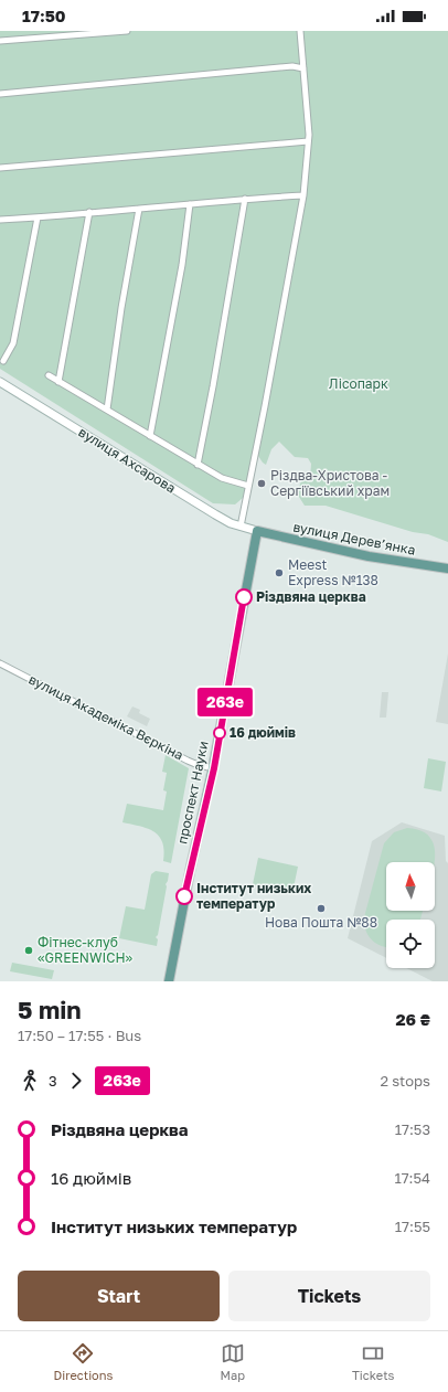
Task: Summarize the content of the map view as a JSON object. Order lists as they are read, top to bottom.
{
  "streets": {
    "main road": ["вулиця Ахсарова", "вулиця Дерев’янка", "проспект Науки"],
    "street": ["вулиця Академіка Вєркіна"]
  },
  "crossings": [
    ["вулиця Ахсарова", "вулиця Дерев’янка"],
    ["вулиця Ахсарова", "проспект Науки"],
    ["вулиця Дерев’янка", "проспект Науки"],
    ["вулиця Академіка Вєркіна", "проспект Науки"]
  ],
  "parks": ["Лісопарк"],
  "places": [
    "Різдва-Христова - Сергіївський храм",
    "Meest Express №138",
    "Різдвяна церква",
    "16 дюймів",
    "Інститут низьких температур",
    "Нова Пошта №88",
    "Фітнес-клуб «GREENWICH»"
  ],
  "lines": ["bus line 263е"],
  "north": "top",
  "page": {
    "status": "17:50",
    "on_map": "263е",
    "heading": ["5 min", "17:50 – 17:55 · Bus", "26 ₴"],
    "legs": ["3", "263е", "2 stops"],
    "list": [
      {
        "name": "Різдвяна церква",
        "value": "17:53"
      },
      {
        "name": "16 дюймів",
        "value": "17:54"
      },
      {
        "name": "Інститут низьких температур",
        "value": "17:55"
      }
    ],
    "buttons": ["Start", "Tickets"],
    "tabs": ["Directions", "Map", "Tickets"]
  }
}
